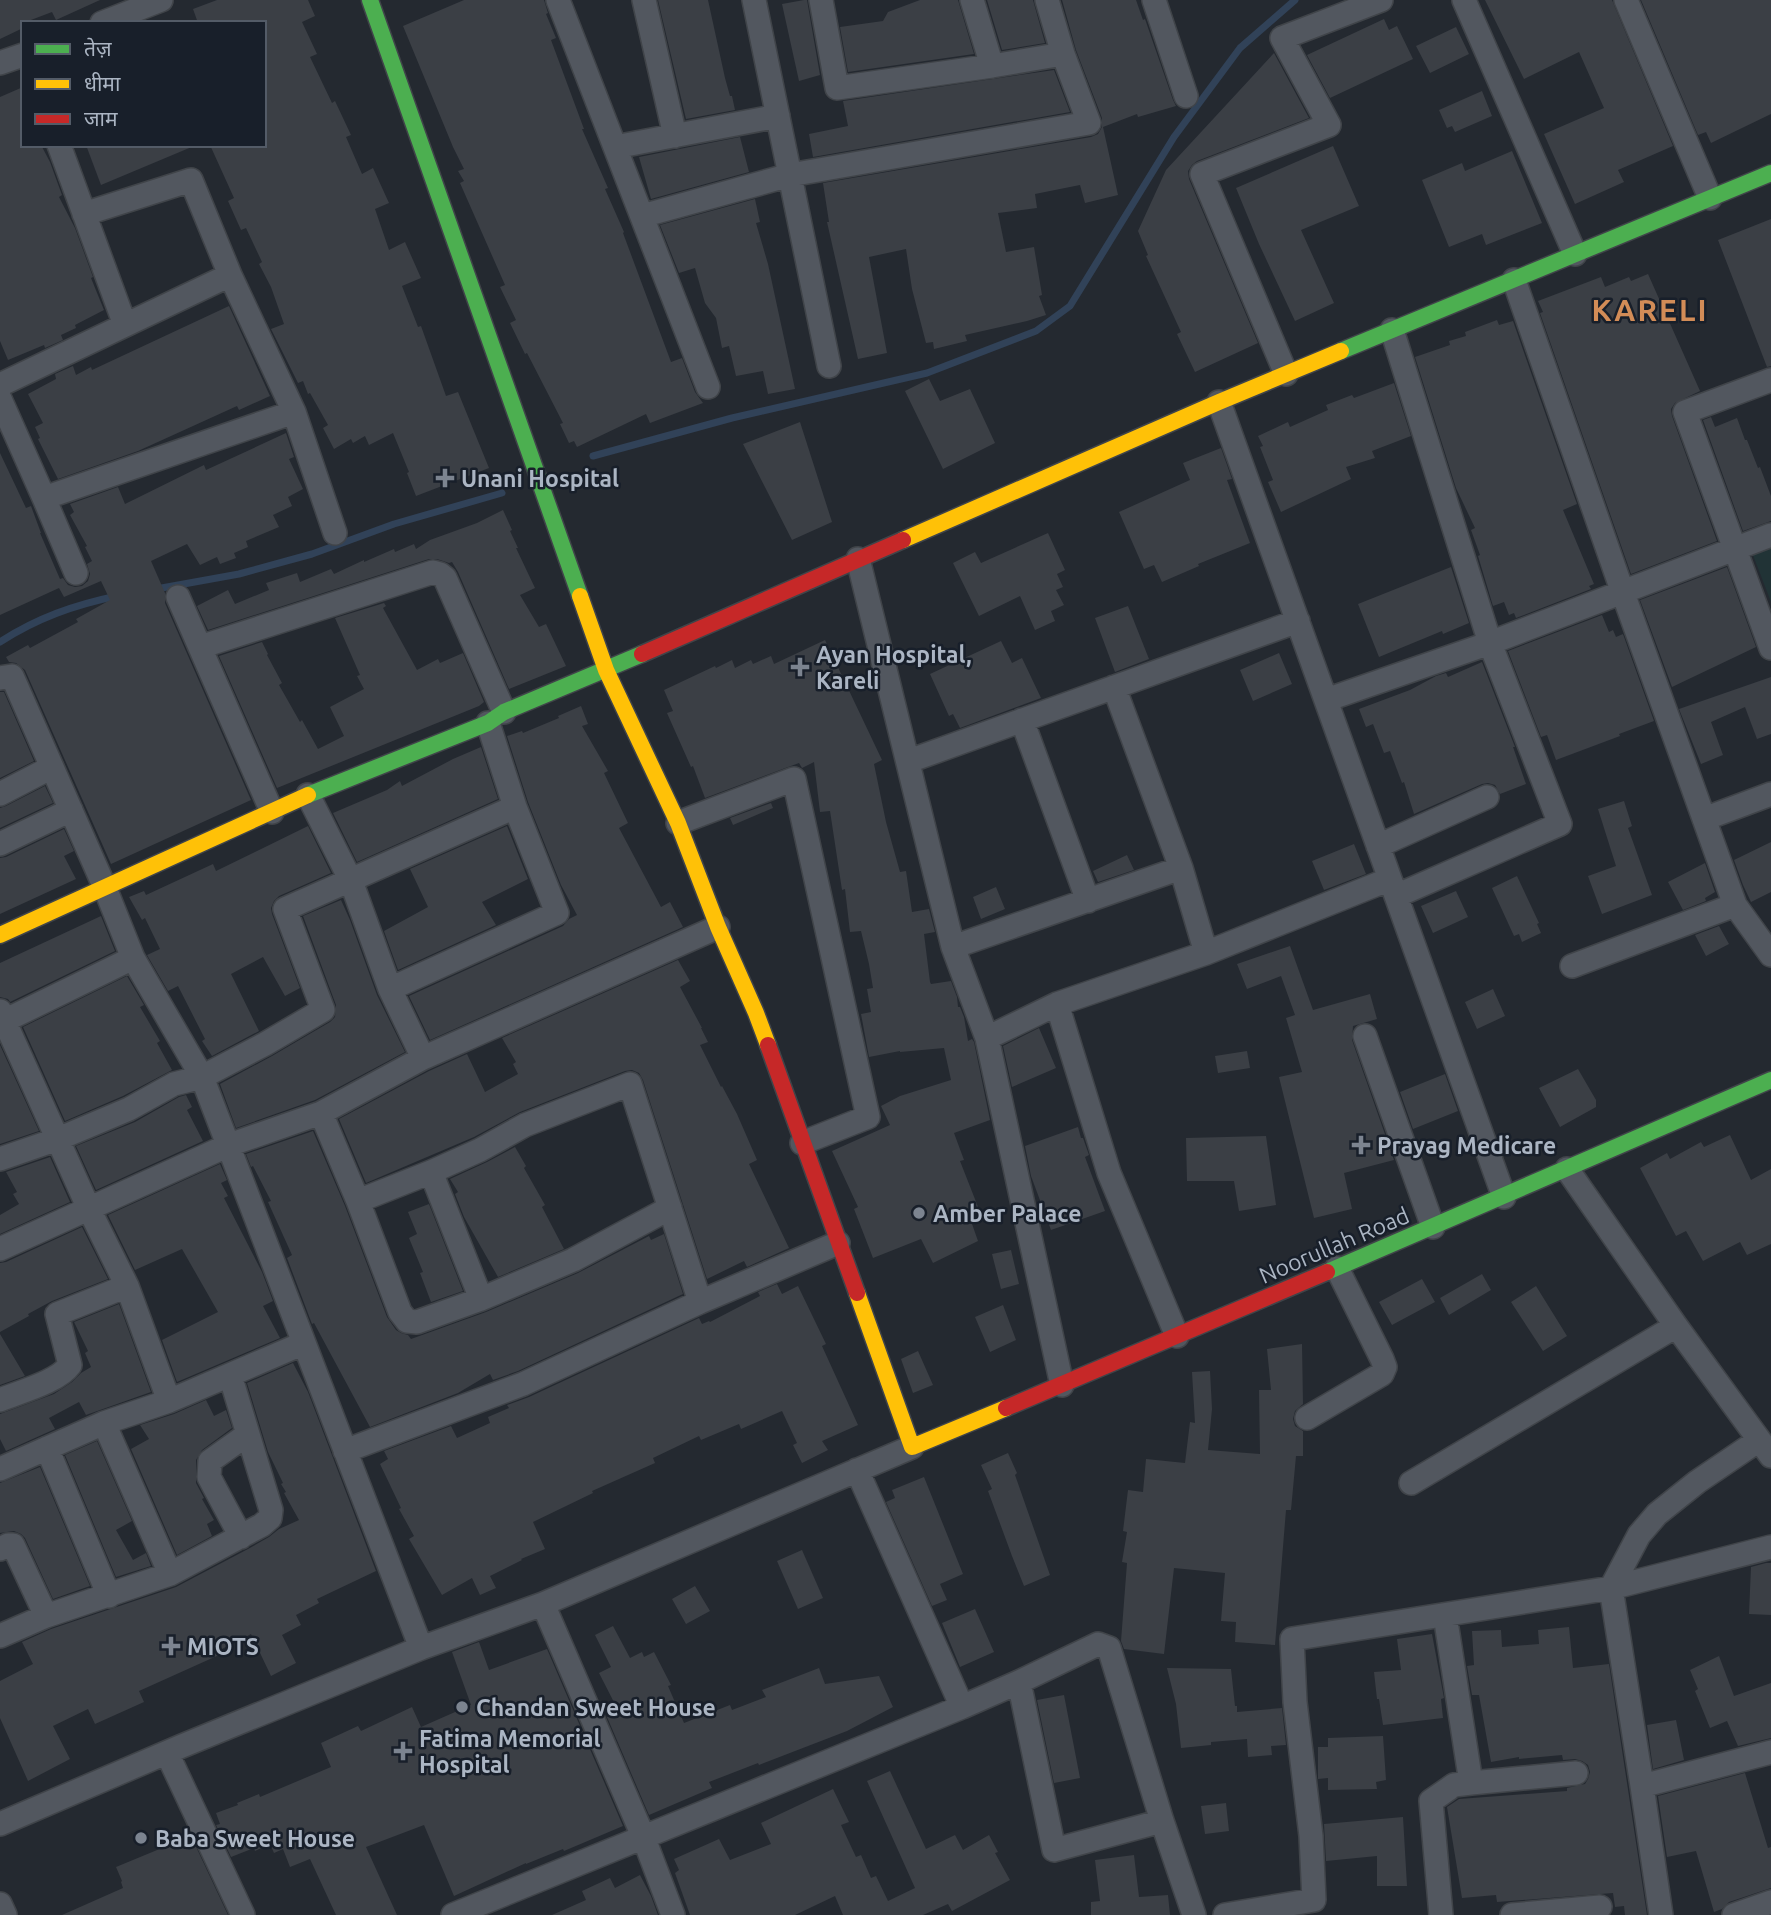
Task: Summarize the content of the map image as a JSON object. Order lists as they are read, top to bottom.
{
  "streets": {
    "main road": ["Noorullah Road"]
  },
  "districts": ["KARELI"],
  "places": {
    "health": [
      "Unani Hospital",
      "Ayan Hospital, Kareli",
      "Prayag Medicare",
      "MIOTS",
      "Fatima Memorial Hospital"
    ],
    "other": ["Amber Palace", "Chandan Sweet House", "Baba Sweet House"]
  },
  "legend": ["तेज़", "धीमा", "जाम"]
}
